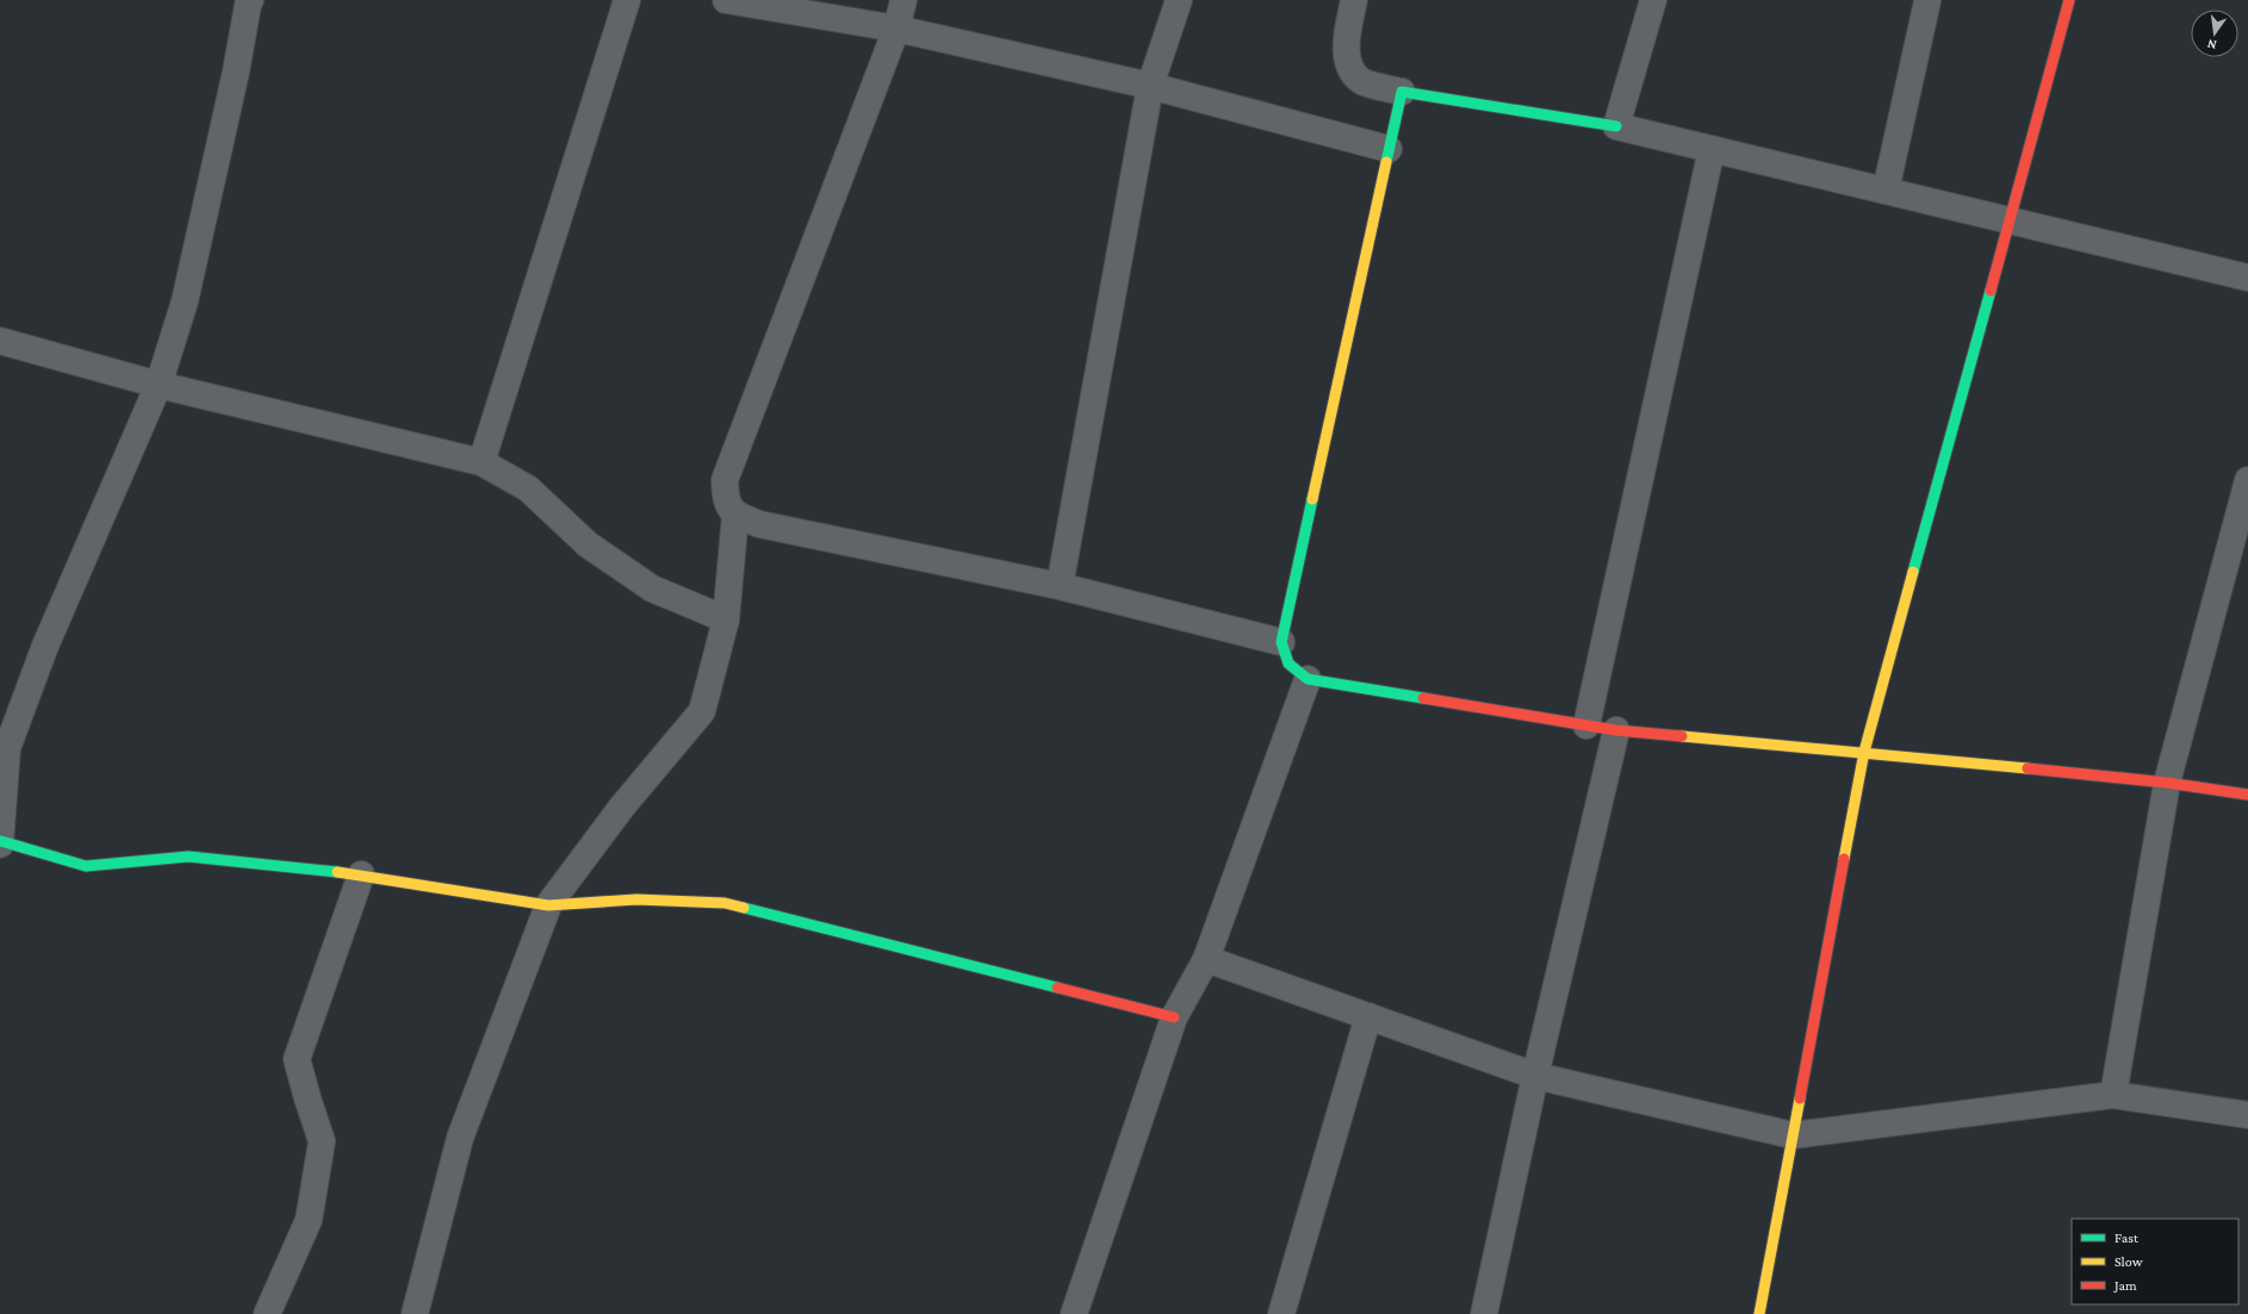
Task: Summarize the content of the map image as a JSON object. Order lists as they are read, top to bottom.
{
  "legend": ["Fast", "Slow", "Jam"],
  "north": "bottom"
}
